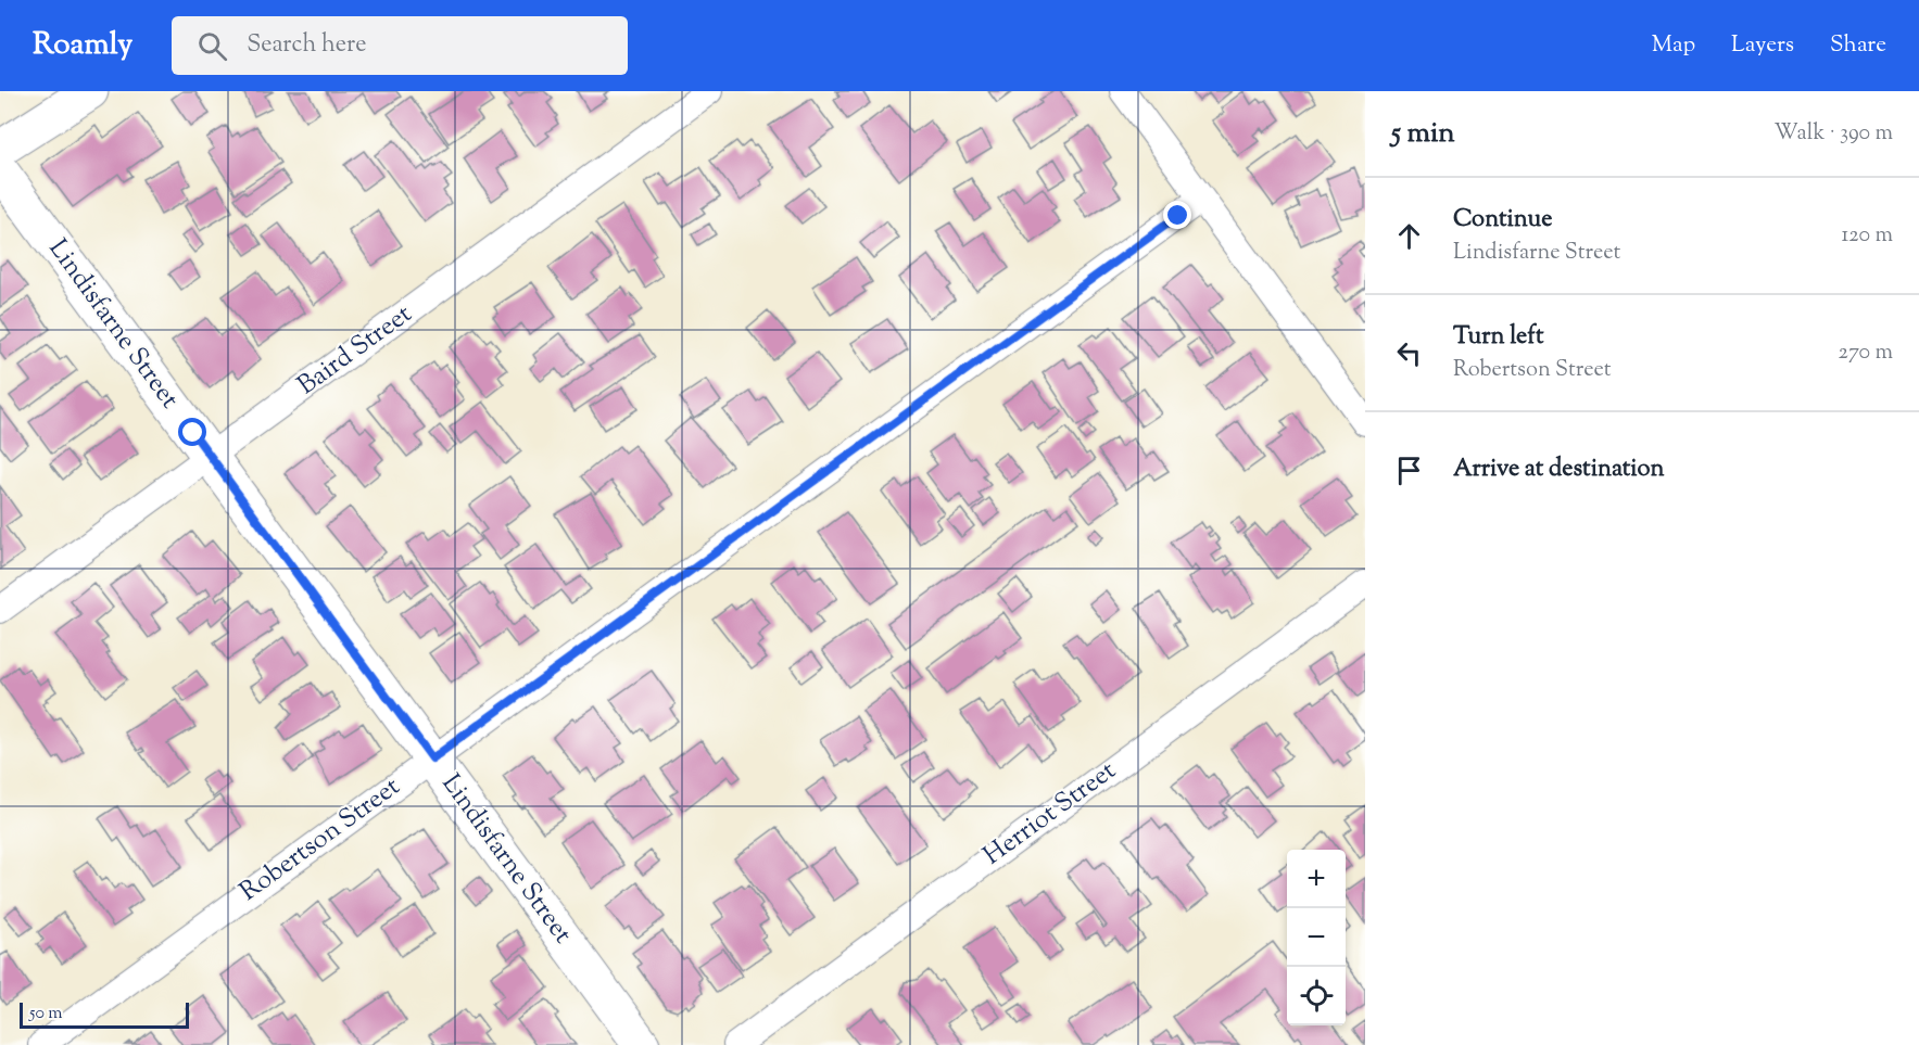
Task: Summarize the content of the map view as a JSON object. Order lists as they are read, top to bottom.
{
  "streets": {
    "street": [
      "Lindisfarne Street",
      "Baird Street",
      "Herriot Street",
      "Robertson Street"
    ]
  },
  "crossings": [
    ["Lindisfarne Street", "Baird Street"],
    ["Lindisfarne Street", "Robertson Street"]
  ],
  "scale_bar": "50 m",
  "page": {
    "header": "Roamly",
    "search": "Search here",
    "nav": ["Map", "Layers", "Share"],
    "heading": ["5 min", "Walk · 390 m"],
    "list": [
      ["Continue", "Lindisfarne Street", "120 m"],
      ["Turn left", "Robertson Street", "270 m"],
      "Arrive at destination"
    ],
    "map_buttons": ["+", "−"],
    "scale": "50 m"
  }
}
